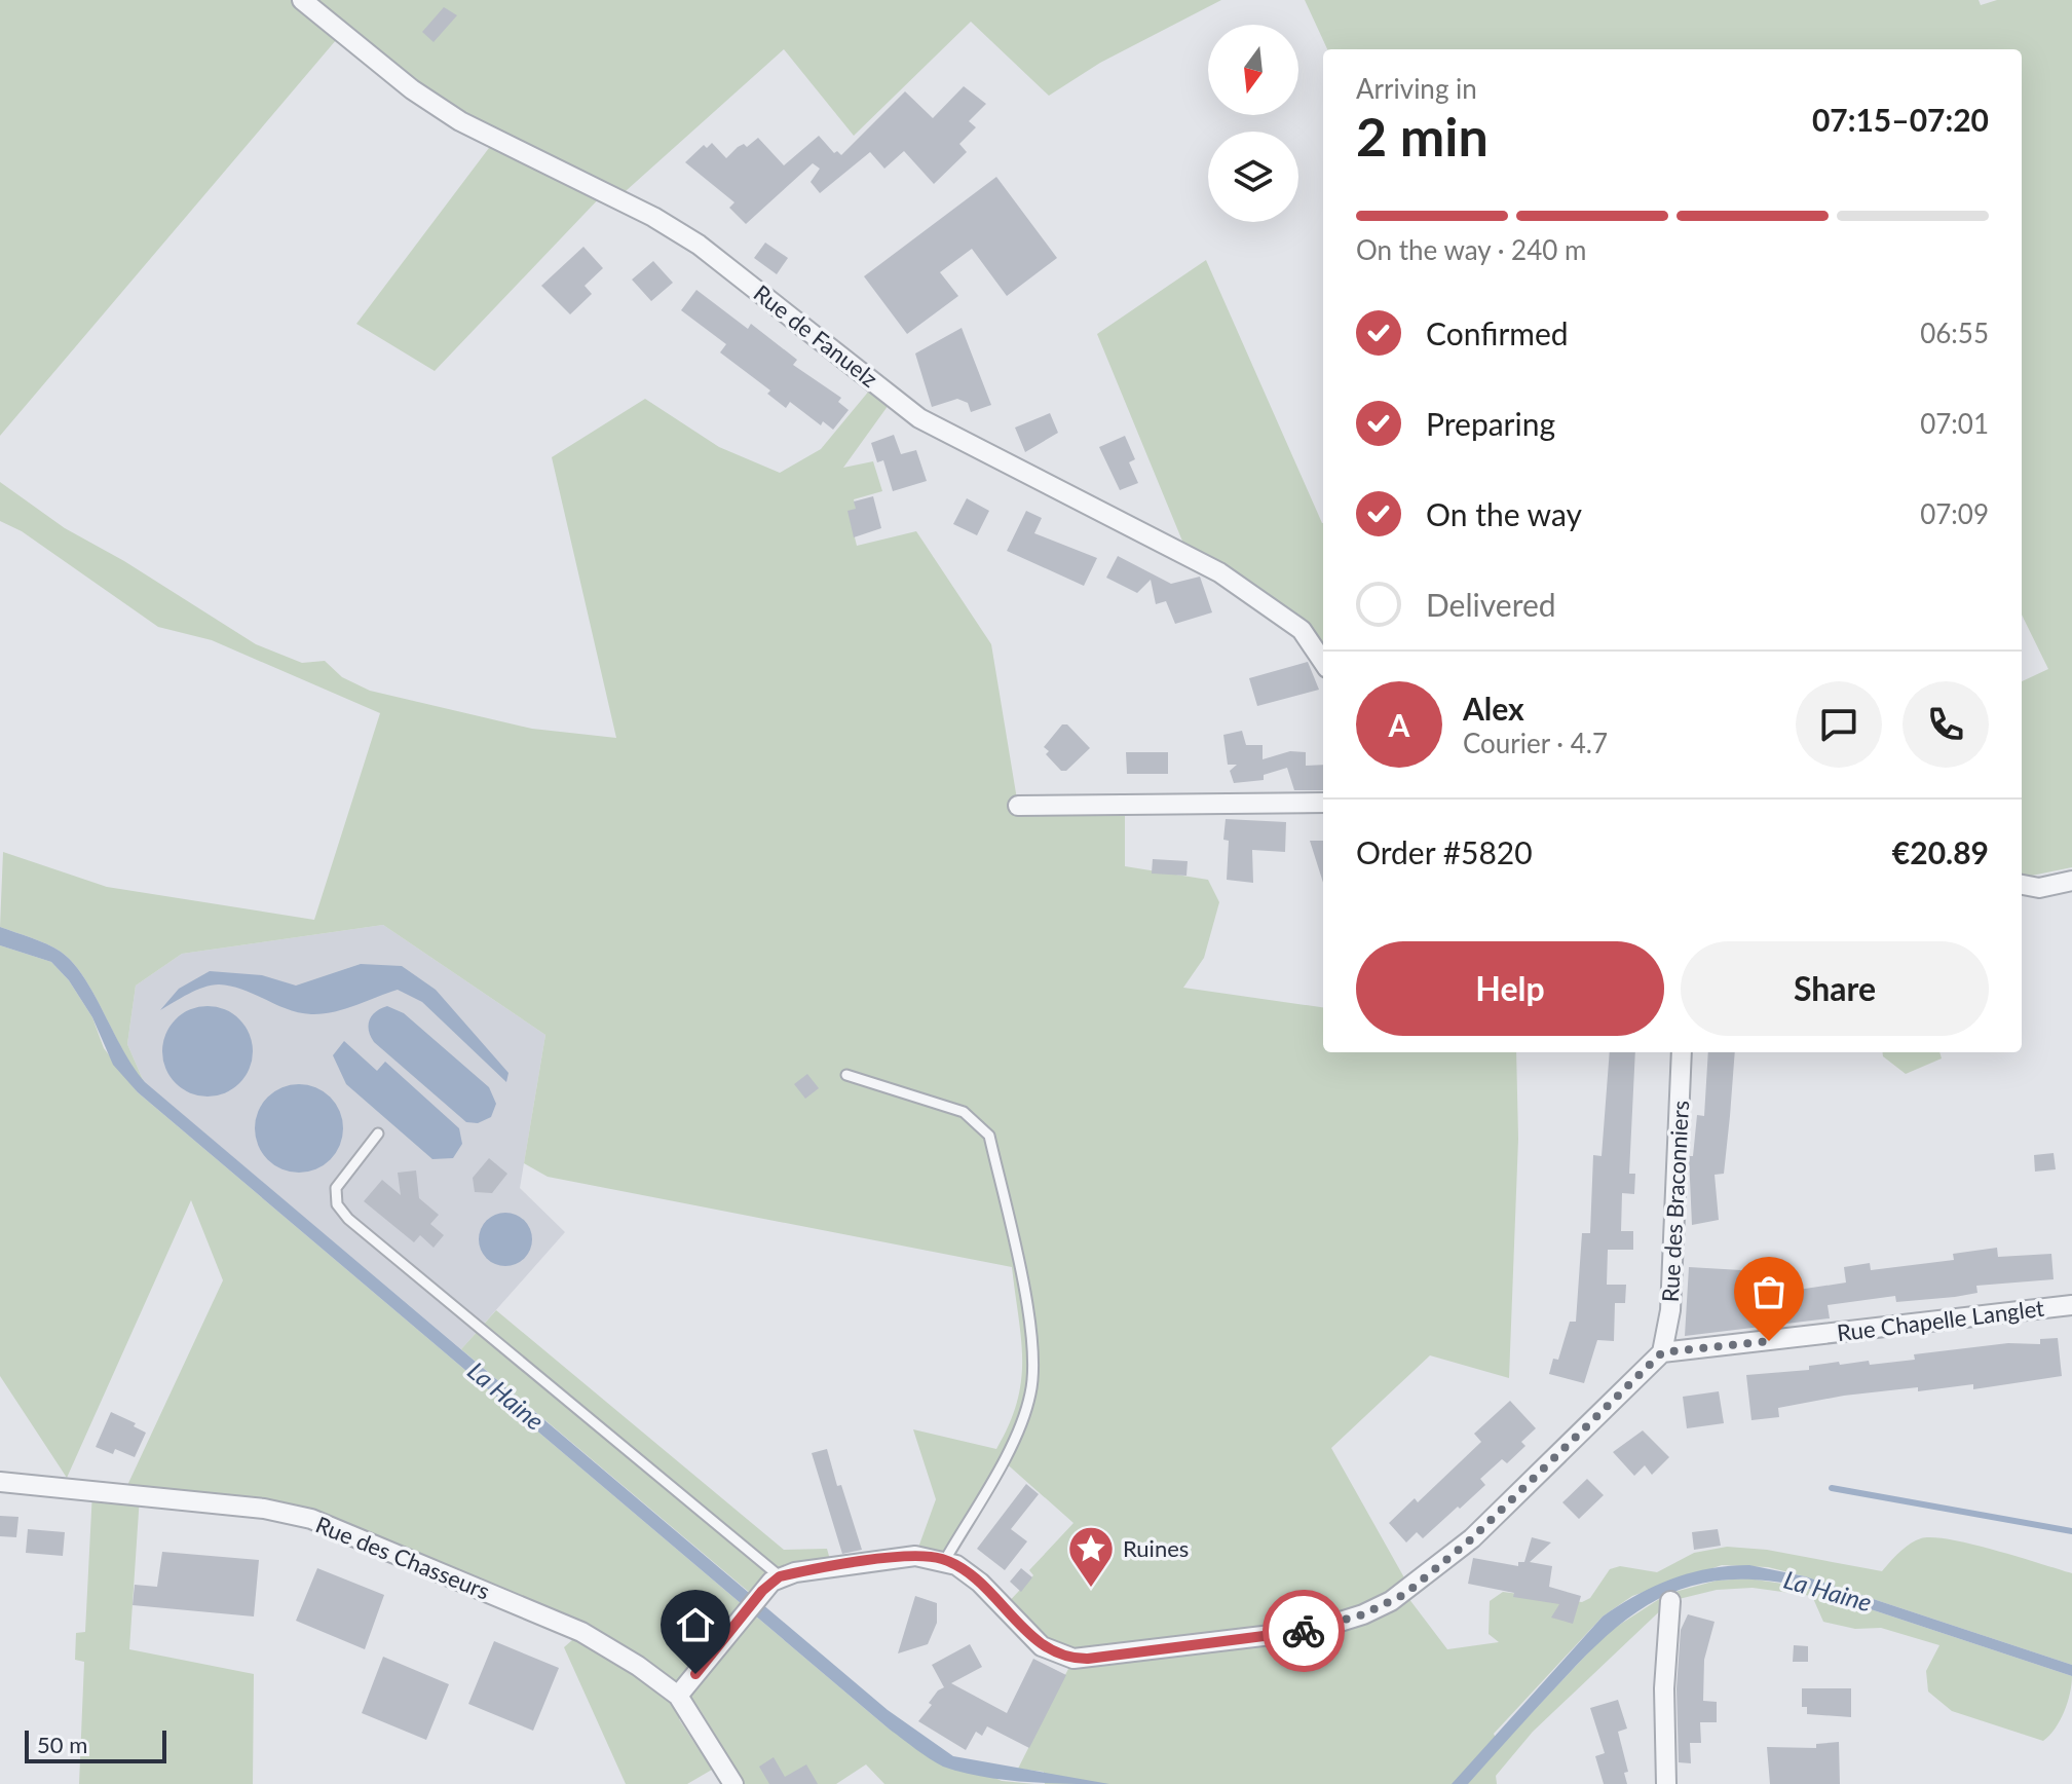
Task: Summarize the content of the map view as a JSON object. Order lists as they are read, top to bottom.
{
  "streets": {
    "street": [
      "Rue de Fanuelz",
      "Rue des Braconniers",
      "Rue Chapelle Langlet",
      "Rue des Chasseurs"
    ]
  },
  "crossings": [
    ["Rue des Braconniers", "Rue Chapelle Langlet"]
  ],
  "water": ["La Haine"],
  "places": {
    "place": ["Ruines"]
  },
  "scale_bar": "50 m",
  "north": "bottom",
  "page": {
    "heading": ["2 min", "Arriving in", "07:15–07:20"],
    "panel": [
      "Alex",
      "Courier · 4.7",
      "Order #5820",
      "€20.89"
    ],
    "bar": "On the way · 240 m",
    "list": [
      ["Confirmed", "06:55"],
      ["Preparing", "07:01"],
      ["On the way", "07:09"],
      "Delivered"
    ],
    "round": "A",
    "buttons": ["Help", "Share"],
    "scale": "50 m"
  }
}
